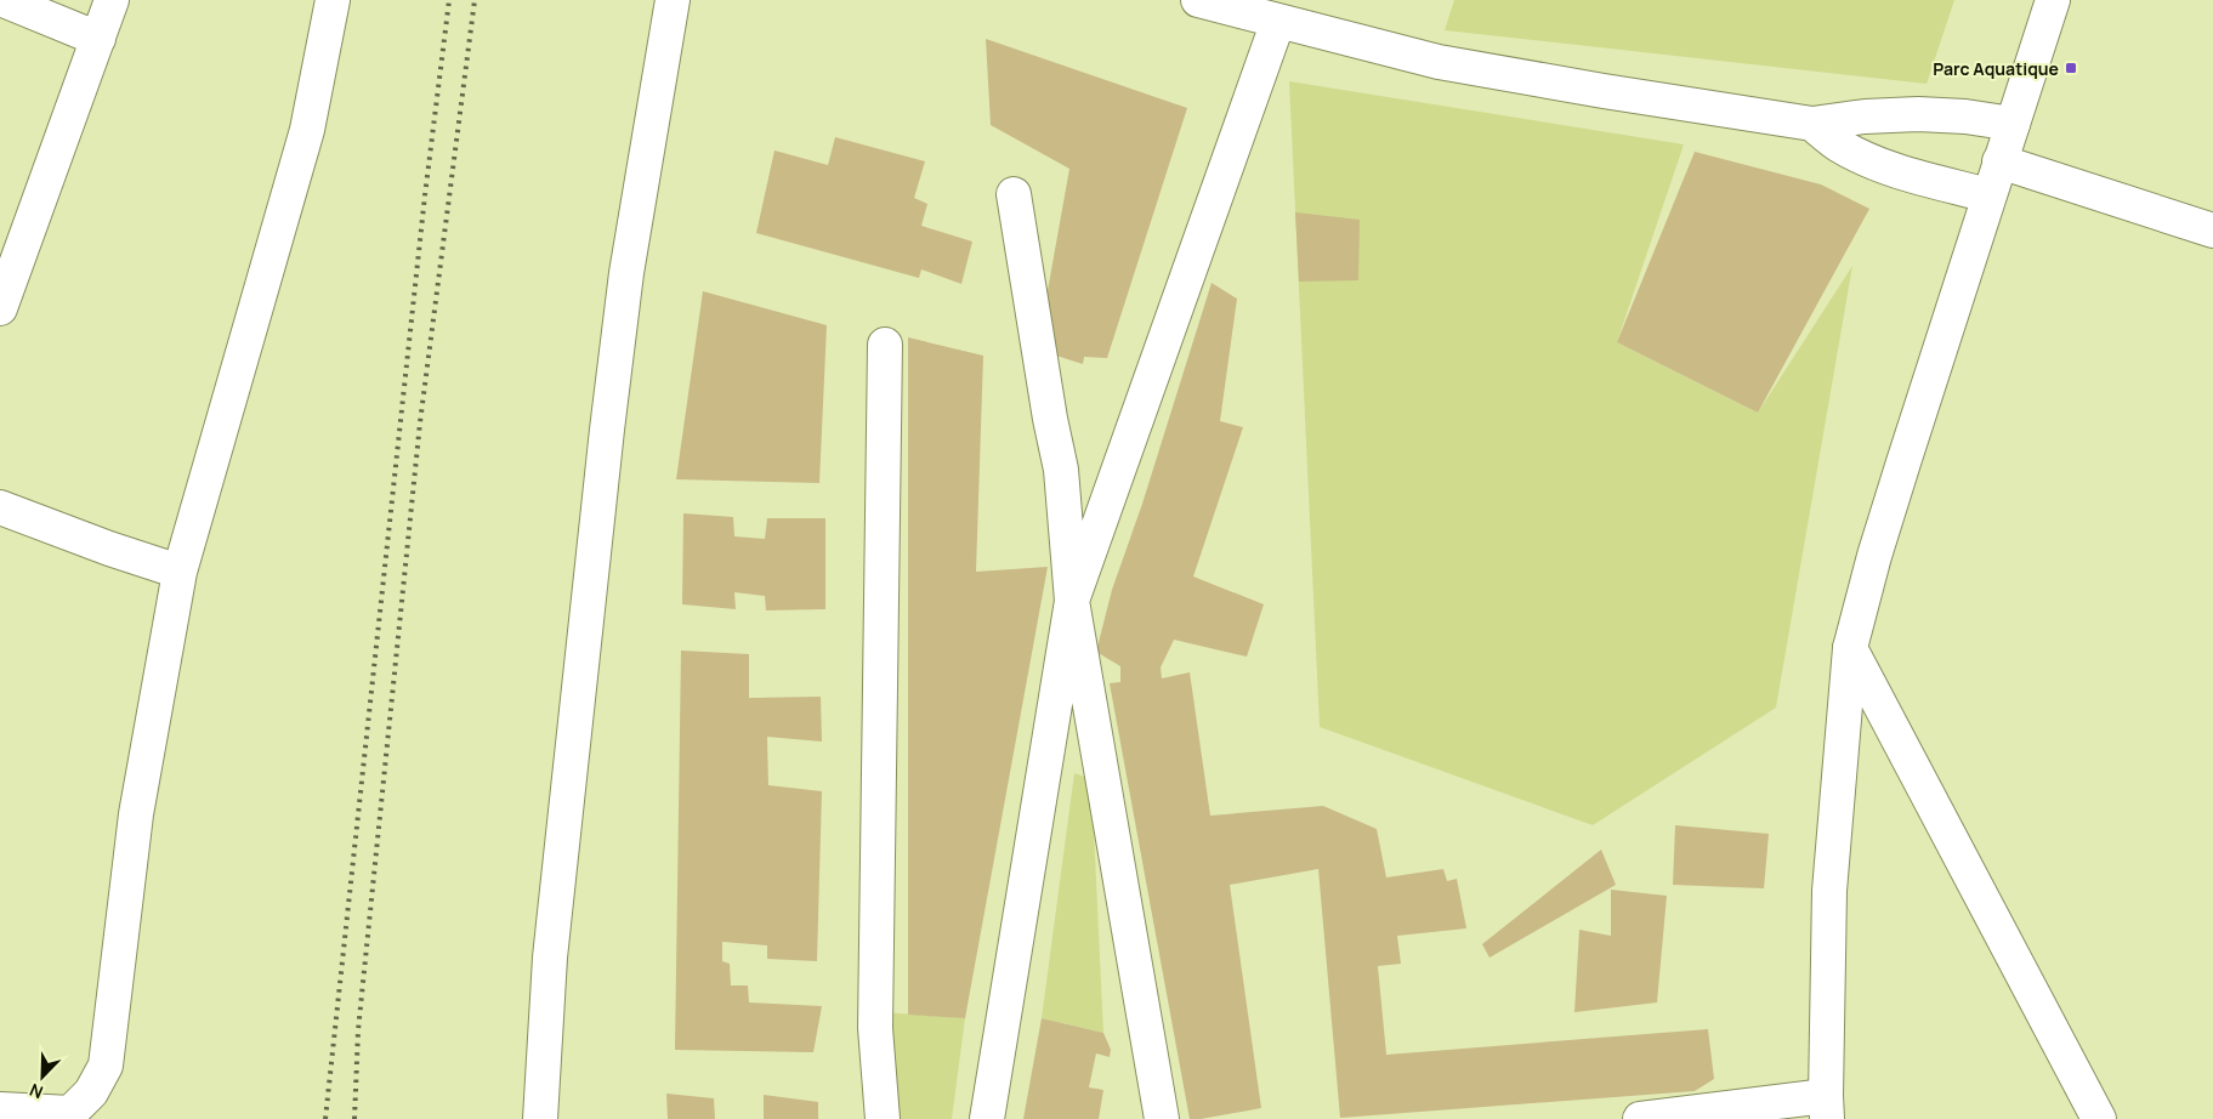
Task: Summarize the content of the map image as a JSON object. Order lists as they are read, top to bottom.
{
  "places": {
    "transit": ["Parc Aquatique"]
  },
  "north": "bottom left"
}
